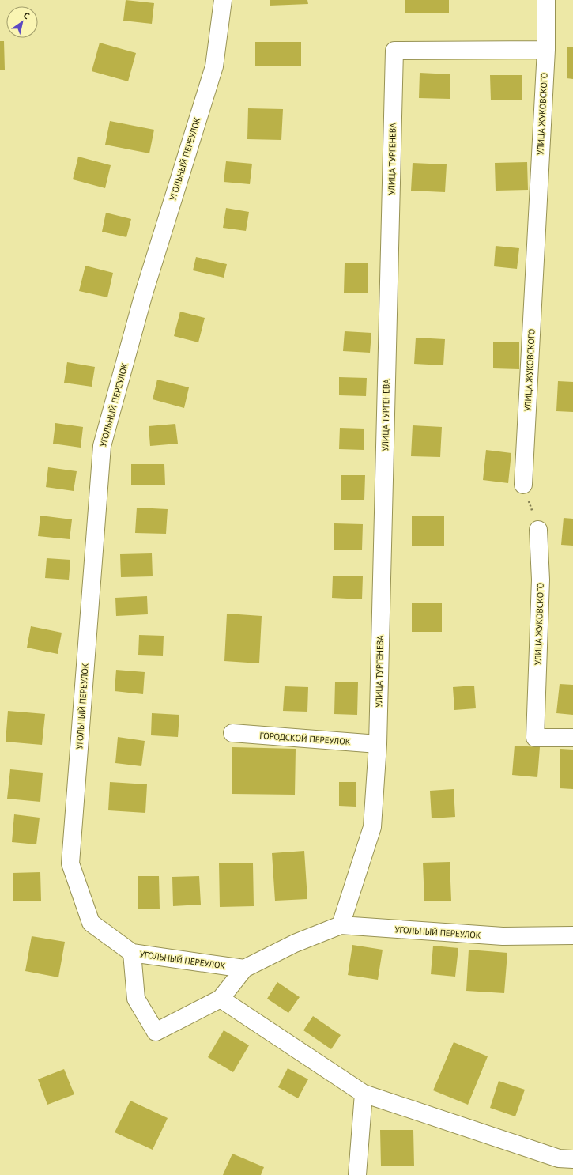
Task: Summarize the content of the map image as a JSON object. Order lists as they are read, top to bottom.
{
  "streets": {
    "street": [
      "УЛИЦА ЖУКОВСКОГО",
      "УГОЛЬНЫЙ ПЕРЕУЛОК",
      "УЛИЦА ТУРГЕНЕВА",
      "ГОРОДСКОЙ ПЕРЕУЛОК"
    ]
  },
  "crossings": [
    ["УЛИЦА ЖУКОВСКОГО", "УЛИЦА ТУРГЕНЕВА"],
    ["УГОЛЬНЫЙ ПЕРЕУЛОК", "УЛИЦА ТУРГЕНЕВА"],
    ["УЛИЦА ТУРГЕНЕВА", "ГОРОДСКОЙ ПЕРЕУЛОК"]
  ],
  "north": "top right"
}
